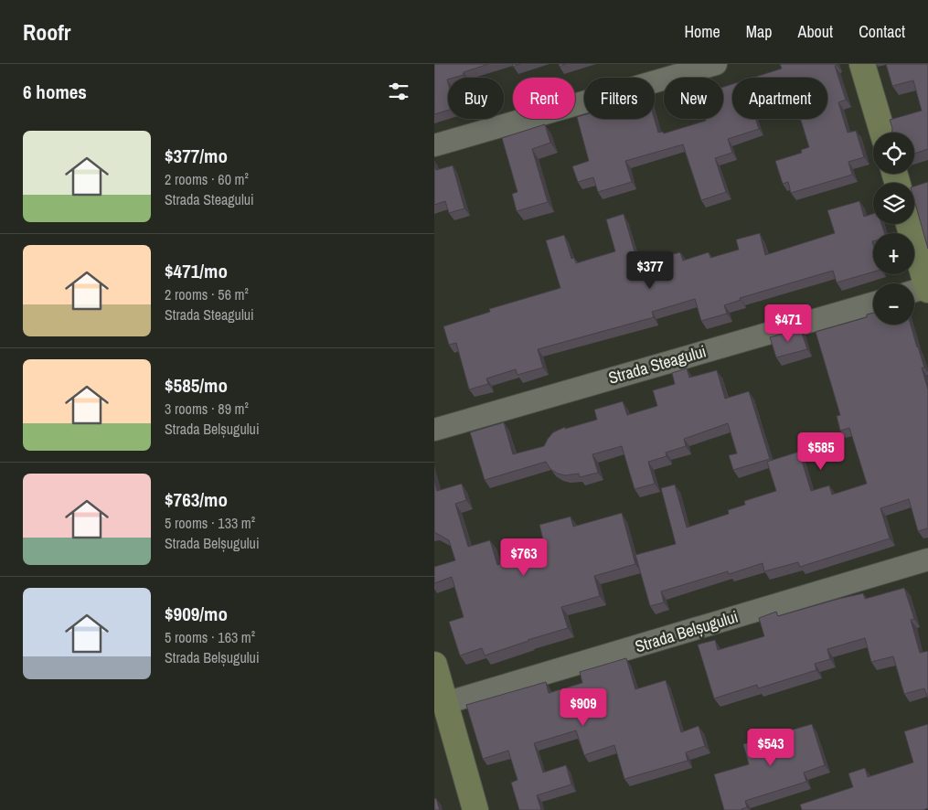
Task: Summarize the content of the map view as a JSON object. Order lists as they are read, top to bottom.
{
  "streets": {
    "street": ["Strada Steagului", "Strada Belșugului"]
  },
  "page": {
    "header": "Roofr",
    "nav": [
      "Home",
      "Map",
      "About",
      "Contact"
    ],
    "heading": "6 homes",
    "chip": [
      "Buy",
      "Rent",
      "Filters",
      "New",
      "Apartment"
    ],
    "list": [
      {
        "name": "$377/mo",
        "note": "2 rooms · 60 m² · Strada Steagului"
      },
      {
        "name": "$471/mo",
        "note": "2 rooms · 56 m² · Strada Steagului"
      },
      {
        "name": "$585/mo",
        "note": "3 rooms · 89 m² · Strada Belșugului"
      },
      {
        "name": "$763/mo",
        "note": "5 rooms · 133 m² · Strada Belșugului"
      },
      {
        "name": "$909/mo",
        "note": "5 rooms · 163 m² · Strada Belșugului"
      }
    ],
    "map_buttons": ["+", "−"],
    "price": [
      "$377",
      "$471",
      "$585",
      "$763",
      "$909",
      "$543"
    ]
  }
}
